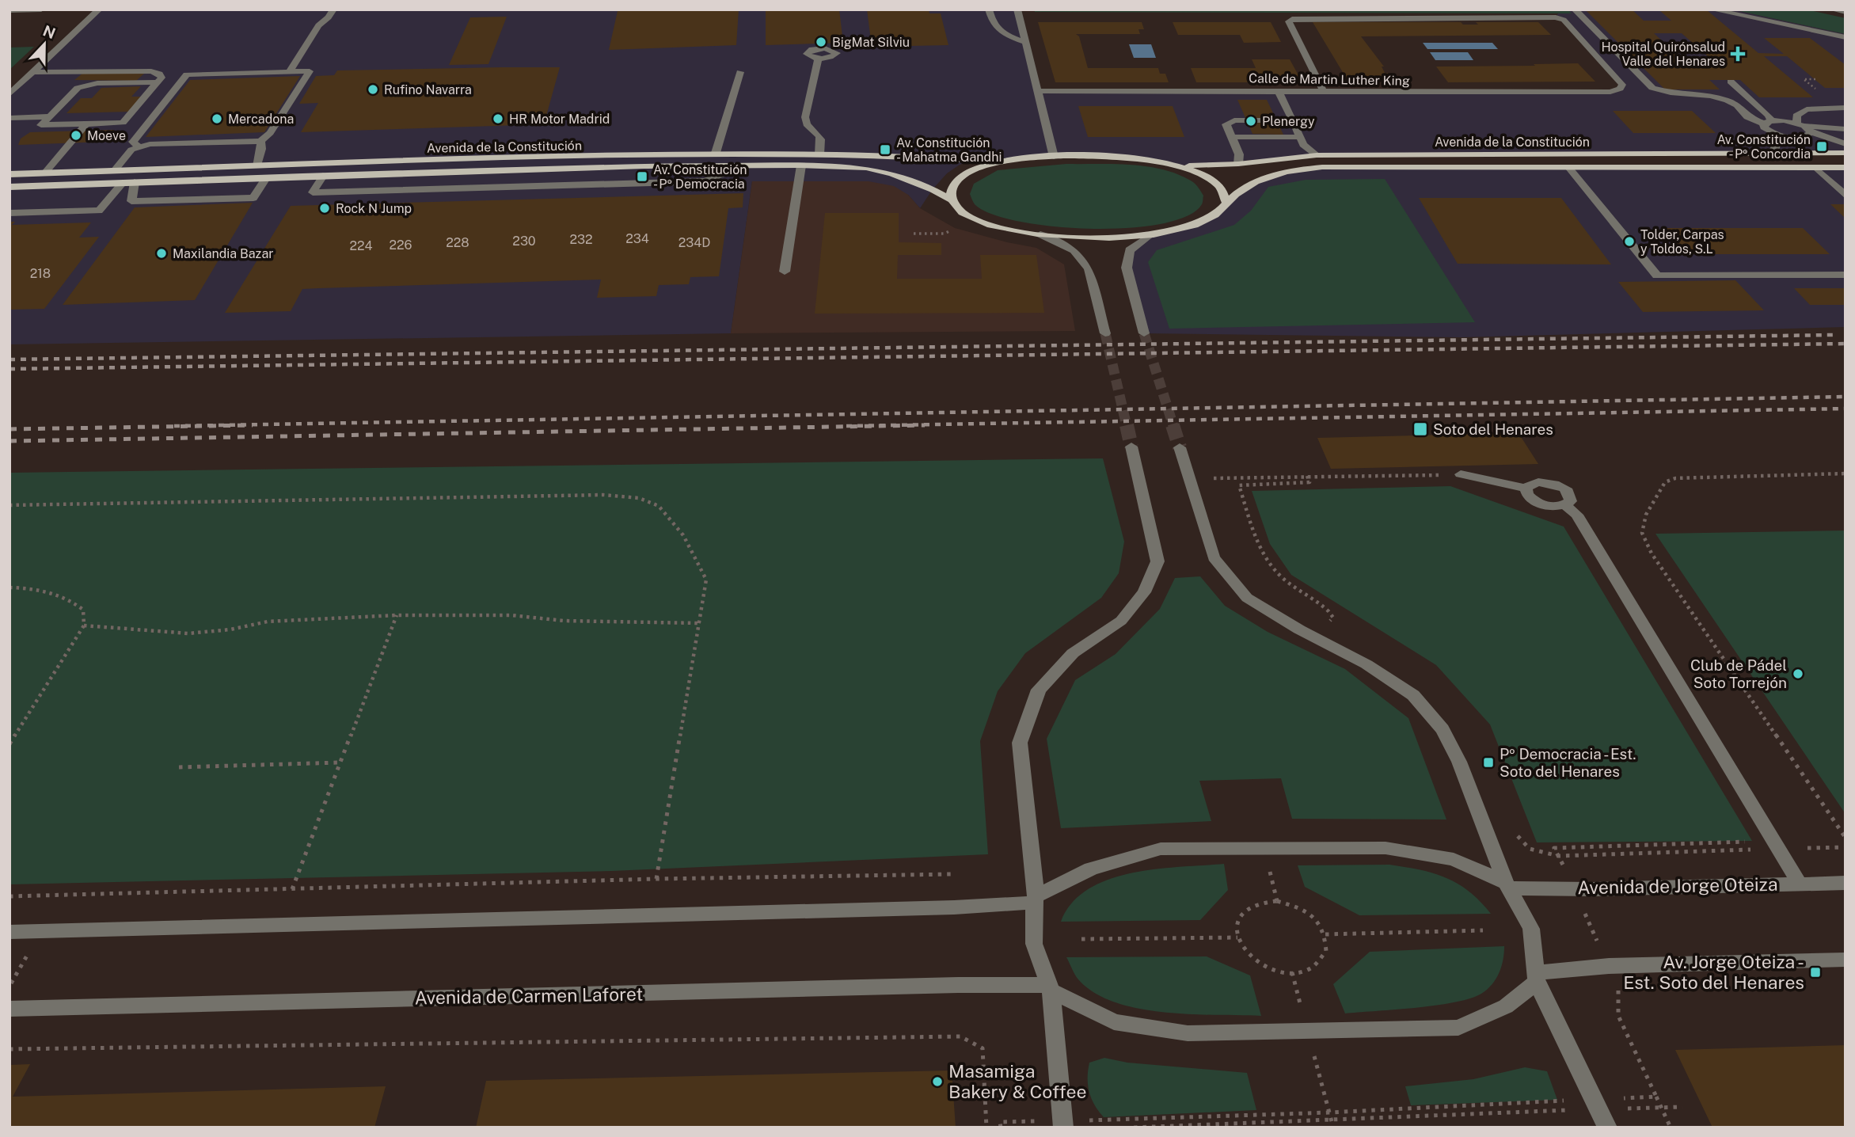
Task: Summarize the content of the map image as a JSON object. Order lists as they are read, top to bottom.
{
  "streets": {
    "main road": ["Avenida de la Constitución"],
    "street": ["Calle de Martin Luther King", "Avenida de Jorge Oteiza", "Avenida de Carmen Laforet"]
  },
  "places": {
    "other": [
      "BigMat Silviu",
      "Rufino Navarra",
      "Mercadona",
      "HR Motor Madrid",
      "Plenergy",
      "Moeve",
      "Rock N Jump",
      "Tolder, Carpas y Toldos, S.L",
      "Maxilandia Bazar",
      "Club de Pádel Soto Torrejón",
      "Masamiga Bakery & Coffee"
    ],
    "health": ["Hospital Quirónsalud Valle del Henares"],
    "transit": [
      "Av. Constitución - Pº Concordia",
      "Av. Constitución - Mahatma Gandhi",
      "Av. Constitución - Pº Democracia",
      "Soto del Henares",
      "Pº Democracia - Est. Soto del Henares",
      "Av. Jorge Oteiza - Est. Soto del Henares"
    ]
  },
  "house_numbers": [
    "234",
    "232",
    "230",
    "228",
    "234D",
    "226",
    "224",
    "218"
  ],
  "north": "top"
}
